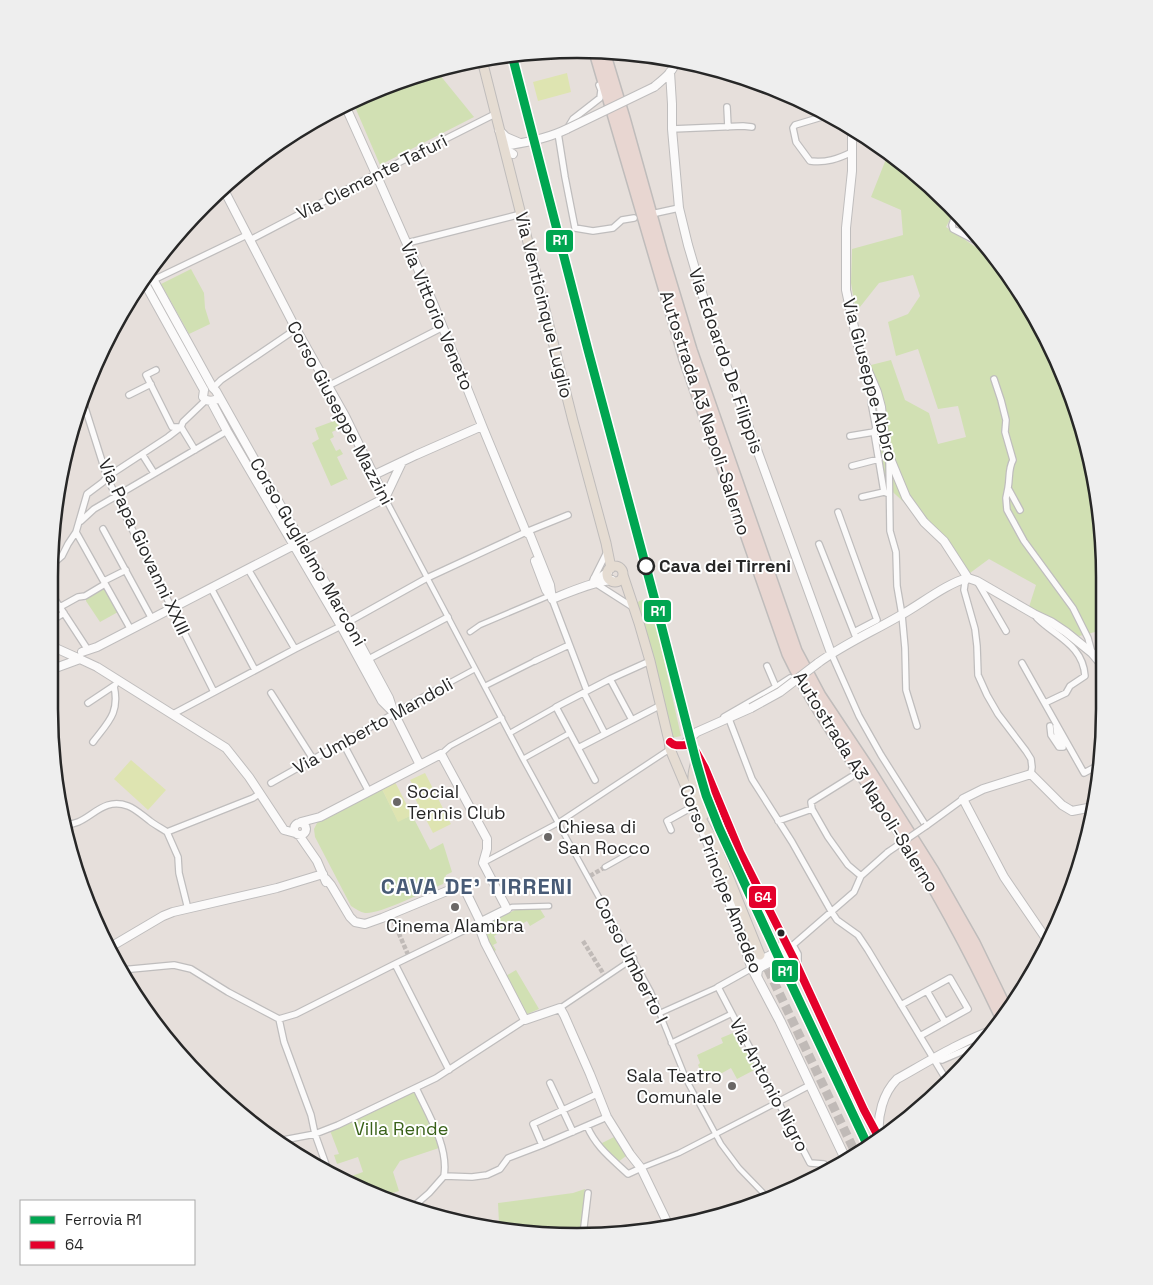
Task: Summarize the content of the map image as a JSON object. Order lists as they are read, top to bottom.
{
  "streets": {
    "highway": ["Autostrada A3 Napoli-Salerno"],
    "main road": ["Via Venticinque Luglio", "Corso Principe Amedeo"],
    "street": [
      "Via Clemente Tafuri",
      "Via Vittorio Veneto",
      "Via Edoardo De Filippis",
      "Via Giuseppe Abbro",
      "Corso Giuseppe Mazzini",
      "Via Papa Giovanni XXIII",
      "Corso Guglielmo Marconi",
      "Via Umberto Mandoli",
      "Corso Umberto I",
      "Via Antonio Nigro"
    ]
  },
  "crossings": [
    ["Via Clemente Tafuri", "Via Venticinque Luglio"],
    ["Via Clemente Tafuri", "Via Vittorio Veneto"],
    ["Via Clemente Tafuri", "Corso Giuseppe Mazzini"],
    ["Via Clemente Tafuri", "Corso Guglielmo Marconi"],
    ["Corso Giuseppe Mazzini", "Corso Umberto I"],
    ["Corso Guglielmo Marconi", "Via Umberto Mandoli"],
    ["Via Umberto Mandoli", "Corso Umberto I"]
  ],
  "districts": ["CAVA DE' TIRRENI"],
  "parks": ["Villa Rende"],
  "places": [
    "Cava dei Tirreni",
    "Social Tennis Club",
    "Chiesa di San Rocco",
    "Cinema Alambra",
    "Sala Teatro Comunale"
  ],
  "lines": ["rail line R1", "transit line 64"],
  "legend": ["Ferrovia R1", "64"]
}
